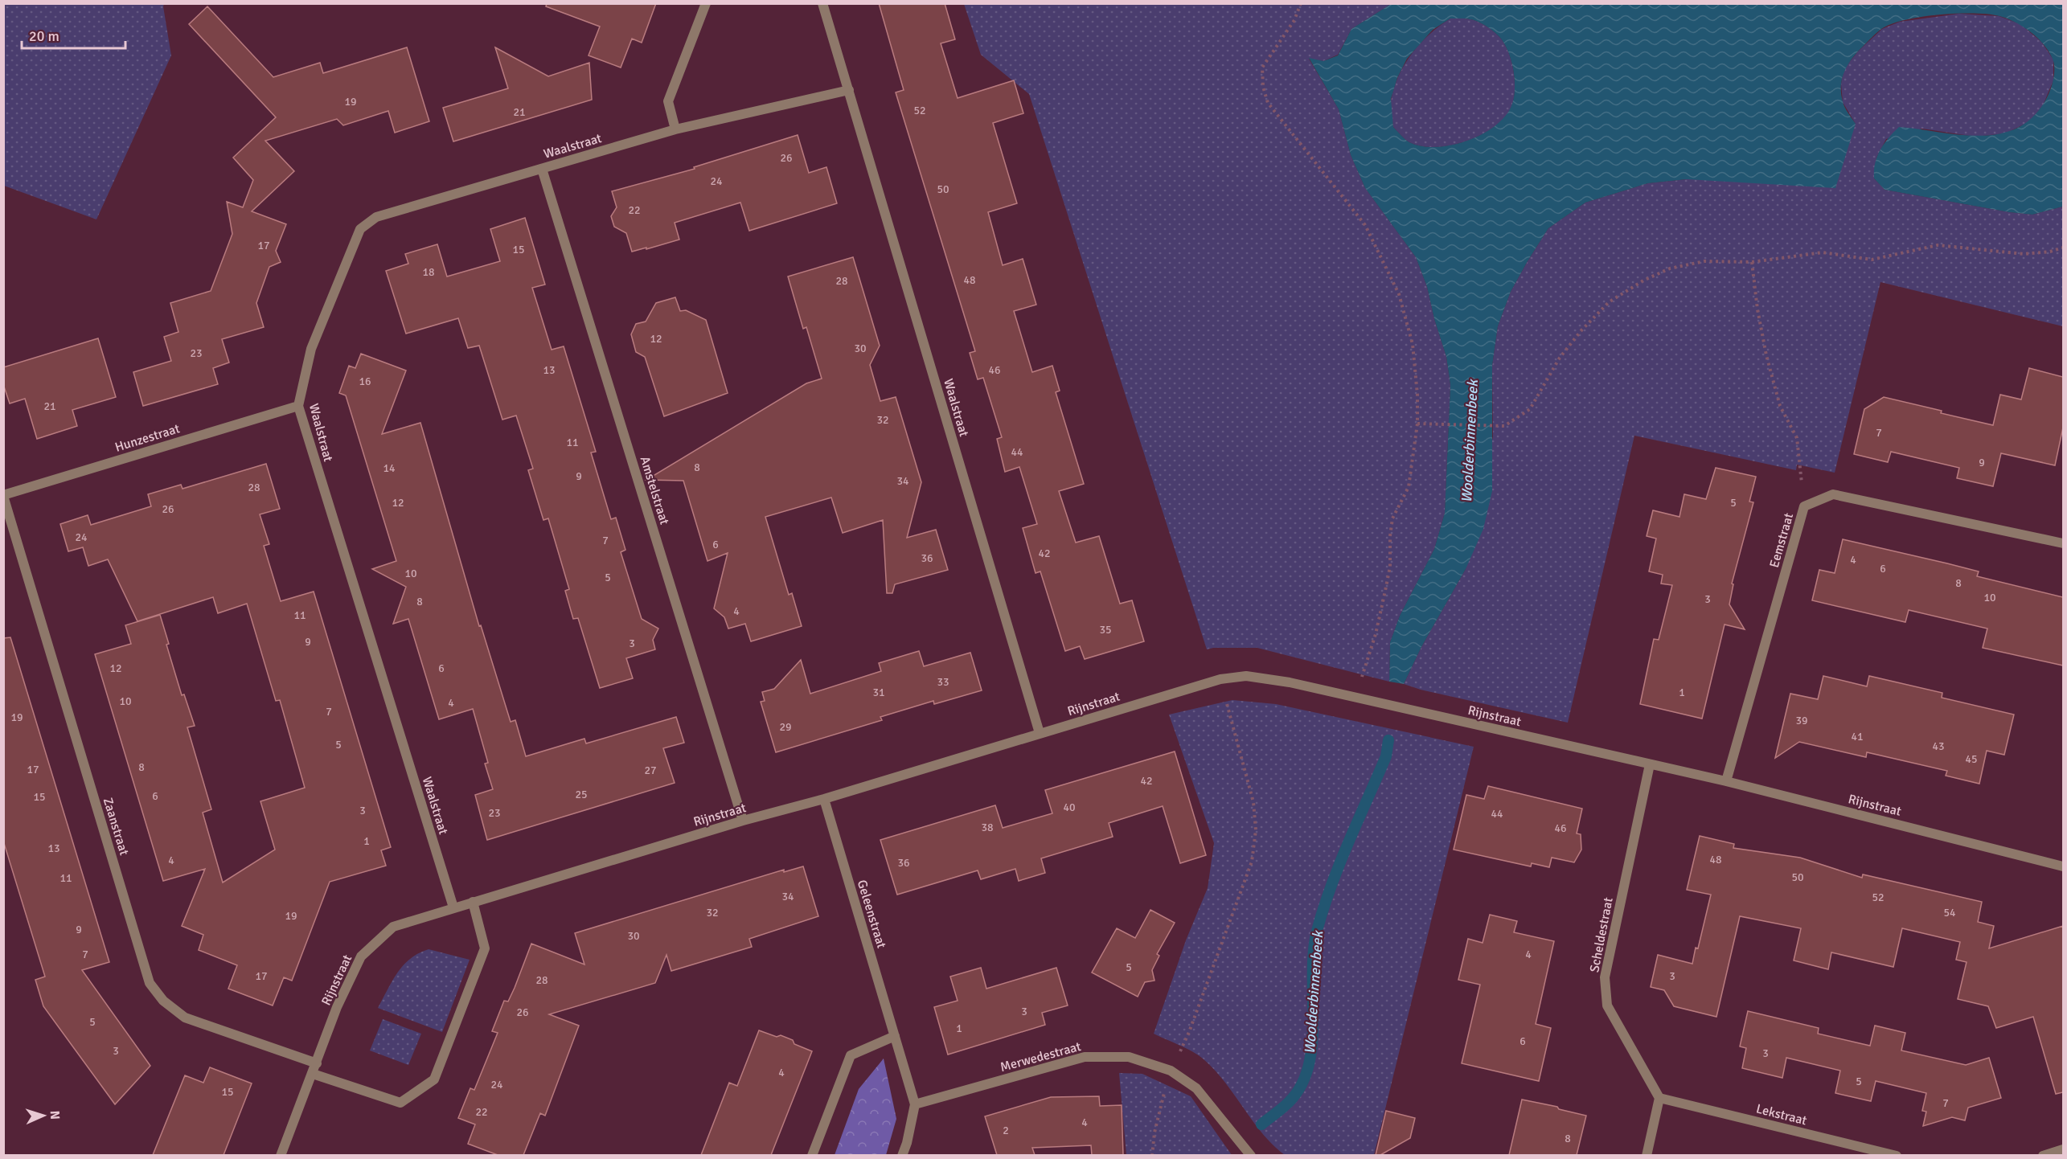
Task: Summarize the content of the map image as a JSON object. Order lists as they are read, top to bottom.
{
  "streets": {
    "street": [
      "Waalstraat",
      "Hunzestraat",
      "Amstelstraat",
      "Eemstraat",
      "Rijnstraat",
      "Zaanstraat",
      "Geleenstraat",
      "Scheldestraat",
      "Merwedestraat",
      "Lekstraat"
    ]
  },
  "crossings": [
    ["Waalstraat", "Hunzestraat"],
    ["Waalstraat", "Amstelstraat"],
    ["Waalstraat", "Rijnstraat"],
    ["Hunzestraat", "Zaanstraat"],
    ["Amstelstraat", "Rijnstraat"],
    ["Eemstraat", "Rijnstraat"],
    ["Rijnstraat", "Zaanstraat"],
    ["Rijnstraat", "Geleenstraat"],
    ["Rijnstraat", "Scheldestraat"],
    ["Geleenstraat", "Merwedestraat"],
    ["Scheldestraat", "Lekstraat"]
  ],
  "water": ["Woolderbinnenbeek"],
  "house_numbers": [
    "19",
    "52",
    "21",
    "26",
    "24",
    "50",
    "22",
    "17",
    "15",
    "18",
    "48",
    "28",
    "12",
    "30",
    "23",
    "13",
    "46",
    "16",
    "21",
    "32",
    "7",
    "11",
    "44",
    "9",
    "8",
    "14",
    "9",
    "34",
    "28",
    "12",
    "5",
    "26",
    "24",
    "7",
    "6",
    "42",
    "36",
    "4",
    "6",
    "10",
    "5",
    "8",
    "10",
    "3",
    "8",
    "4",
    "11",
    "35",
    "9",
    "3",
    "12",
    "6",
    "33",
    "31",
    "1",
    "10",
    "4",
    "7",
    "19",
    "39",
    "29",
    "41",
    "5",
    "43",
    "45",
    "8",
    "17",
    "27",
    "42",
    "25",
    "6",
    "15",
    "40",
    "3",
    "23",
    "44",
    "38",
    "46",
    "1",
    "13",
    "48",
    "4",
    "36",
    "50",
    "11",
    "34",
    "52",
    "32",
    "54",
    "19",
    "9",
    "30",
    "7",
    "4",
    "5",
    "17",
    "3",
    "28",
    "3",
    "26",
    "5",
    "1",
    "6",
    "3",
    "3",
    "4",
    "5",
    "24",
    "15",
    "7",
    "22",
    "4",
    "2",
    "8"
  ],
  "scale_bar": "20 m",
  "north": "right"
}
